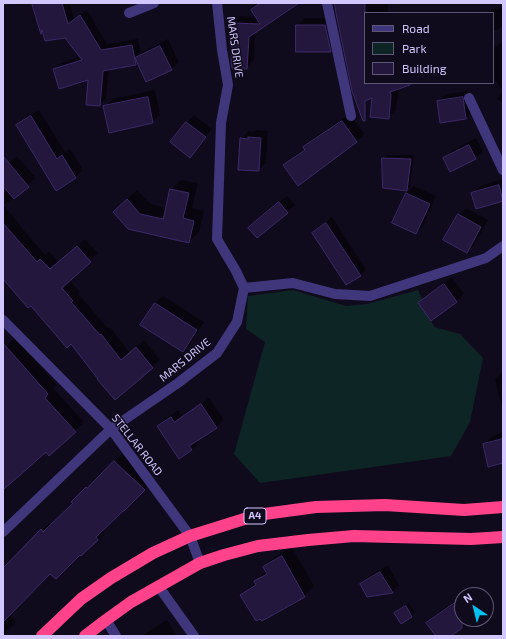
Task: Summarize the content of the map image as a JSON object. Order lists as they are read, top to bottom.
{
  "streets": {
    "highway": ["A4"],
    "street": ["MARS DRIVE", "STELLAR ROAD"]
  },
  "crossings": [
    ["MARS DRIVE", "STELLAR ROAD"],
    ["STELLAR ROAD", "A4"]
  ],
  "legend": ["Road", "Park", "Building"],
  "north": "top left"
}
